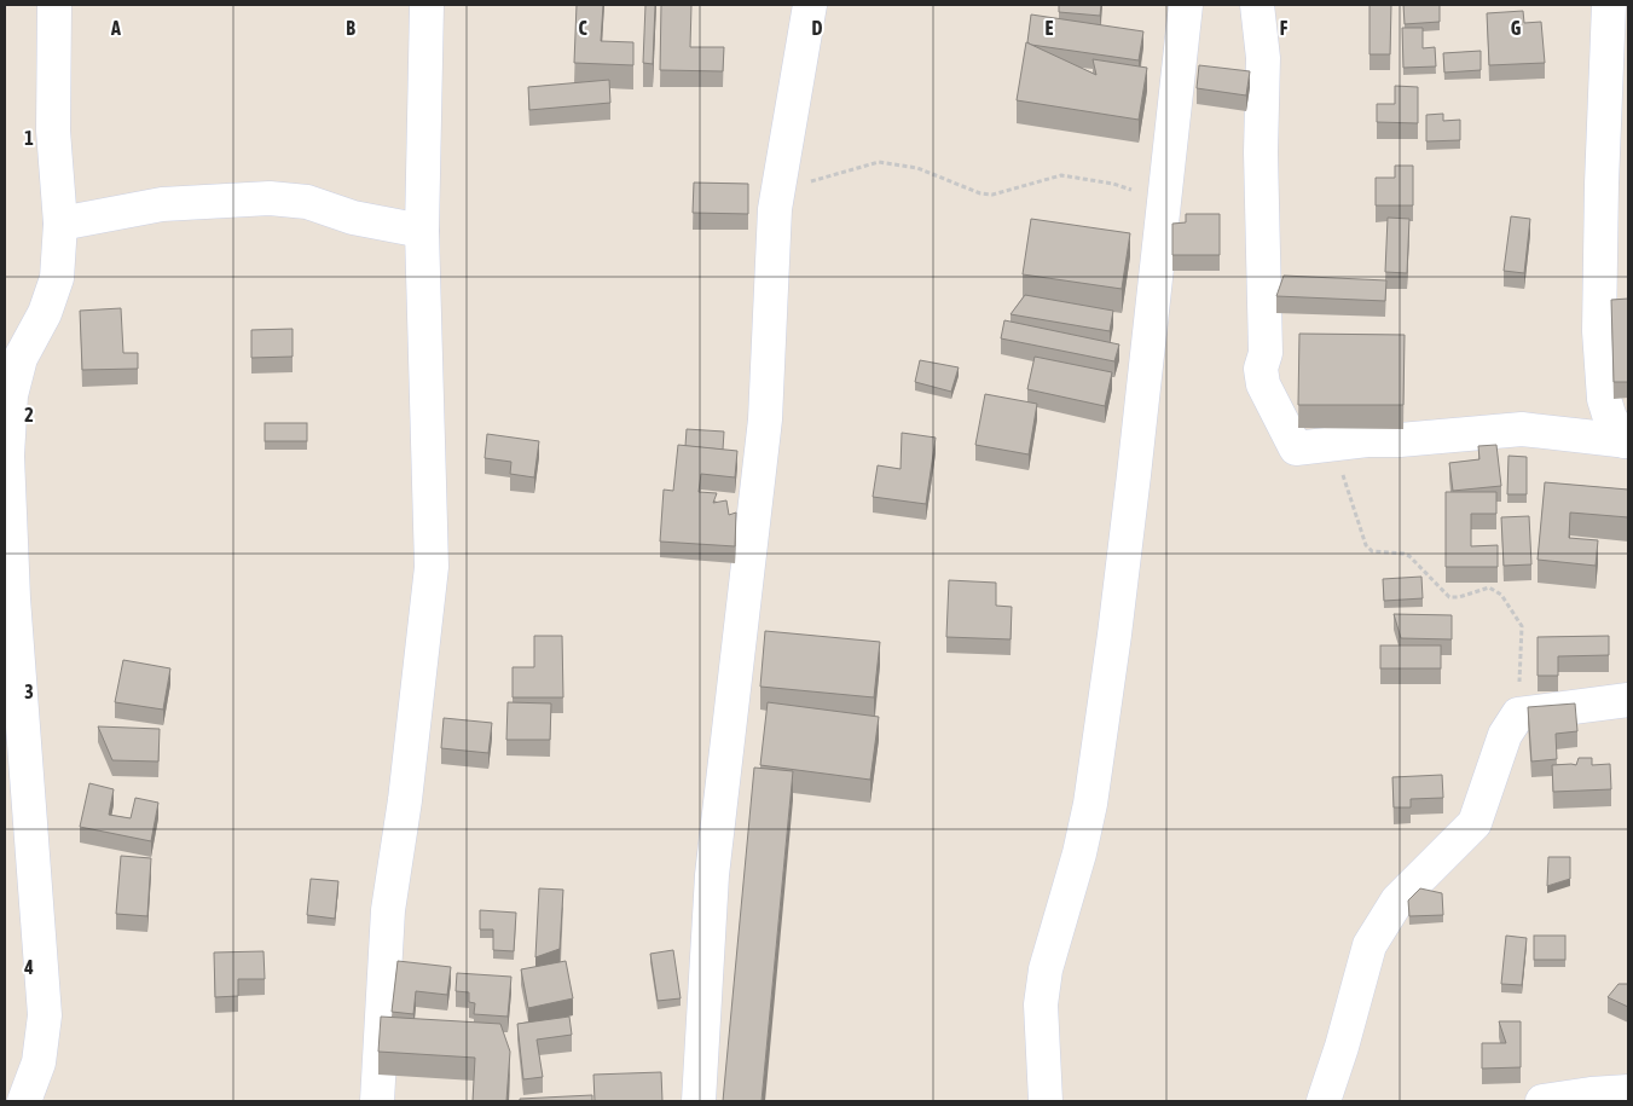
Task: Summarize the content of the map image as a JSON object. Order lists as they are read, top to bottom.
{
  "grid": {
    "columns": [
      "A",
      "B",
      "C",
      "D",
      "E",
      "F",
      "G"
    ],
    "rows": [
      "1",
      "2",
      "3",
      "4"
    ]
  }
}
